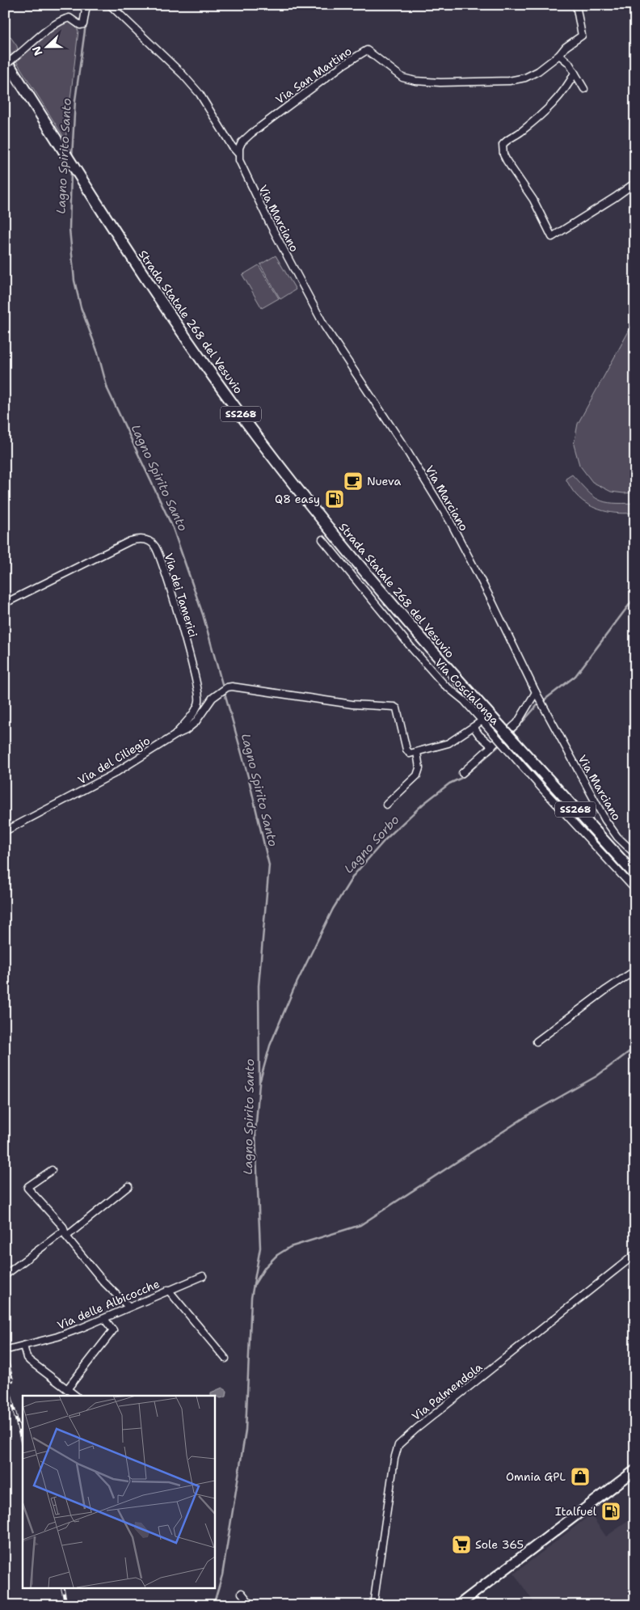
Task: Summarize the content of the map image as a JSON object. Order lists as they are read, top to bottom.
{
  "streets": {
    "highway": ["Strada Statale 268 del Vesuvio", "SS268"],
    "street": [
      "Via San Martino",
      "Via Marciano",
      "Via dei Tamerici",
      "Via Coscialonga",
      "Via del Ciliegio",
      "Via delle Albicocche",
      "Via Palmendola"
    ]
  },
  "crossings": [
    ["Via San Martino", "Via Marciano"],
    ["Strada Statale 268 del Vesuvio", "Via Coscialonga"],
    ["Via dei Tamerici", "Via del Ciliegio"]
  ],
  "water": ["Lagno Spirito Santo", "Lagno Sorbo"],
  "places": {
    "cafe": ["Nueva"],
    "fuel station": ["Q8 easy", "Italfuel"],
    "shop": ["Omnia GPL"],
    "supermarket": ["Sole 365"]
  },
  "north": "left"
}
